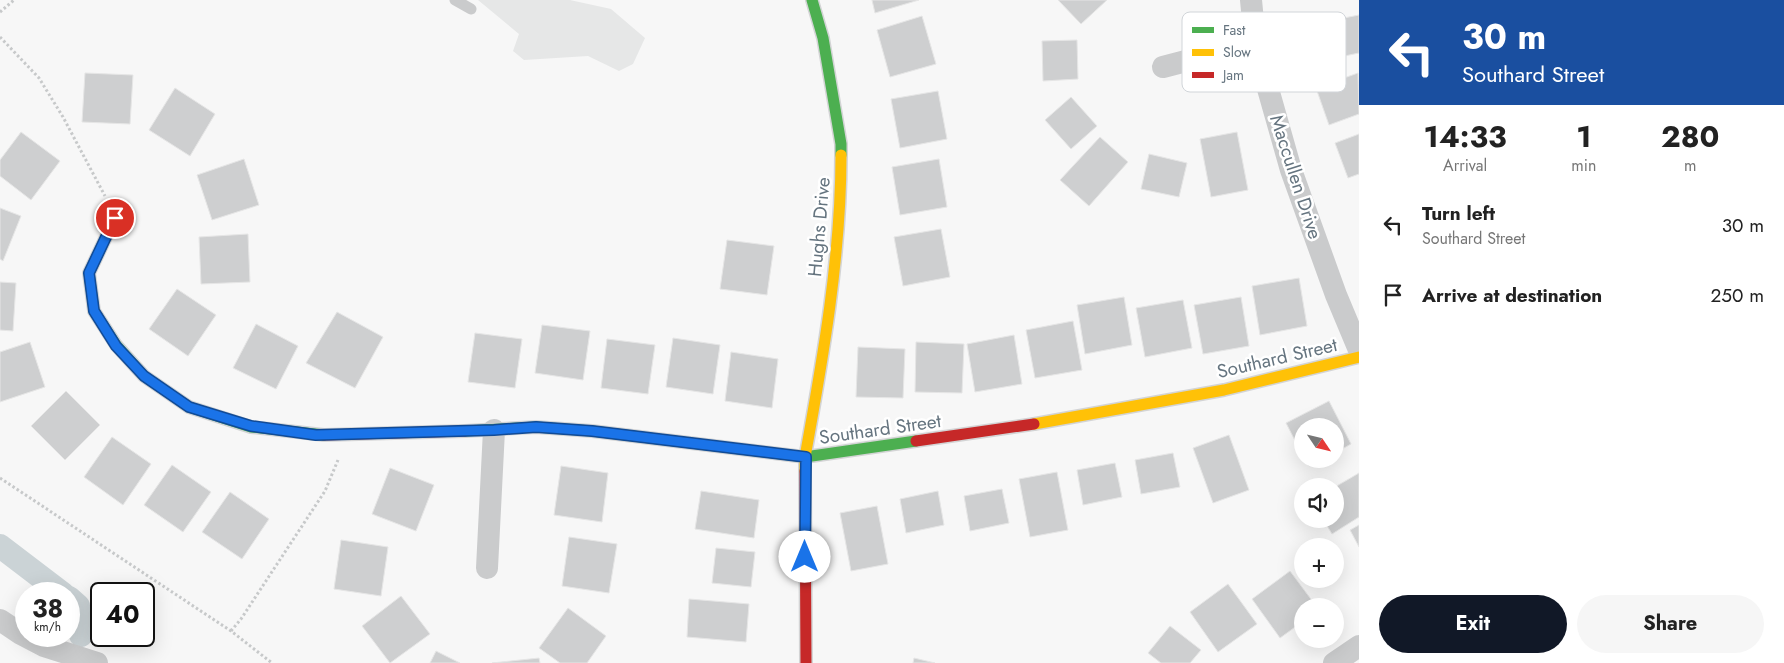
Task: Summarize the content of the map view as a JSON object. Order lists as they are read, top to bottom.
{
  "streets": {
    "street": ["Maccullen Drive", "Hughs Drive", "Southard Street"]
  },
  "crossings": [
    ["Hughs Drive", "Southard Street"]
  ],
  "legend": ["Fast", "Slow", "Jam"],
  "north": "bottom right",
  "page": {
    "turn": ["30 m", "Southard Street"],
    "eta": [
      "14:33",
      "Arrival",
      "1",
      "min",
      "280",
      "m"
    ],
    "list": [
      {
        "name": "Turn left",
        "note": "Southard Street",
        "value": "30 m"
      },
      {
        "name": "Arrive at destination",
        "value": "250 m"
      }
    ],
    "map_buttons": ["+", "−"],
    "speed": "38 km/h",
    "limit": "40",
    "buttons": ["Exit", "Share"]
  }
}
